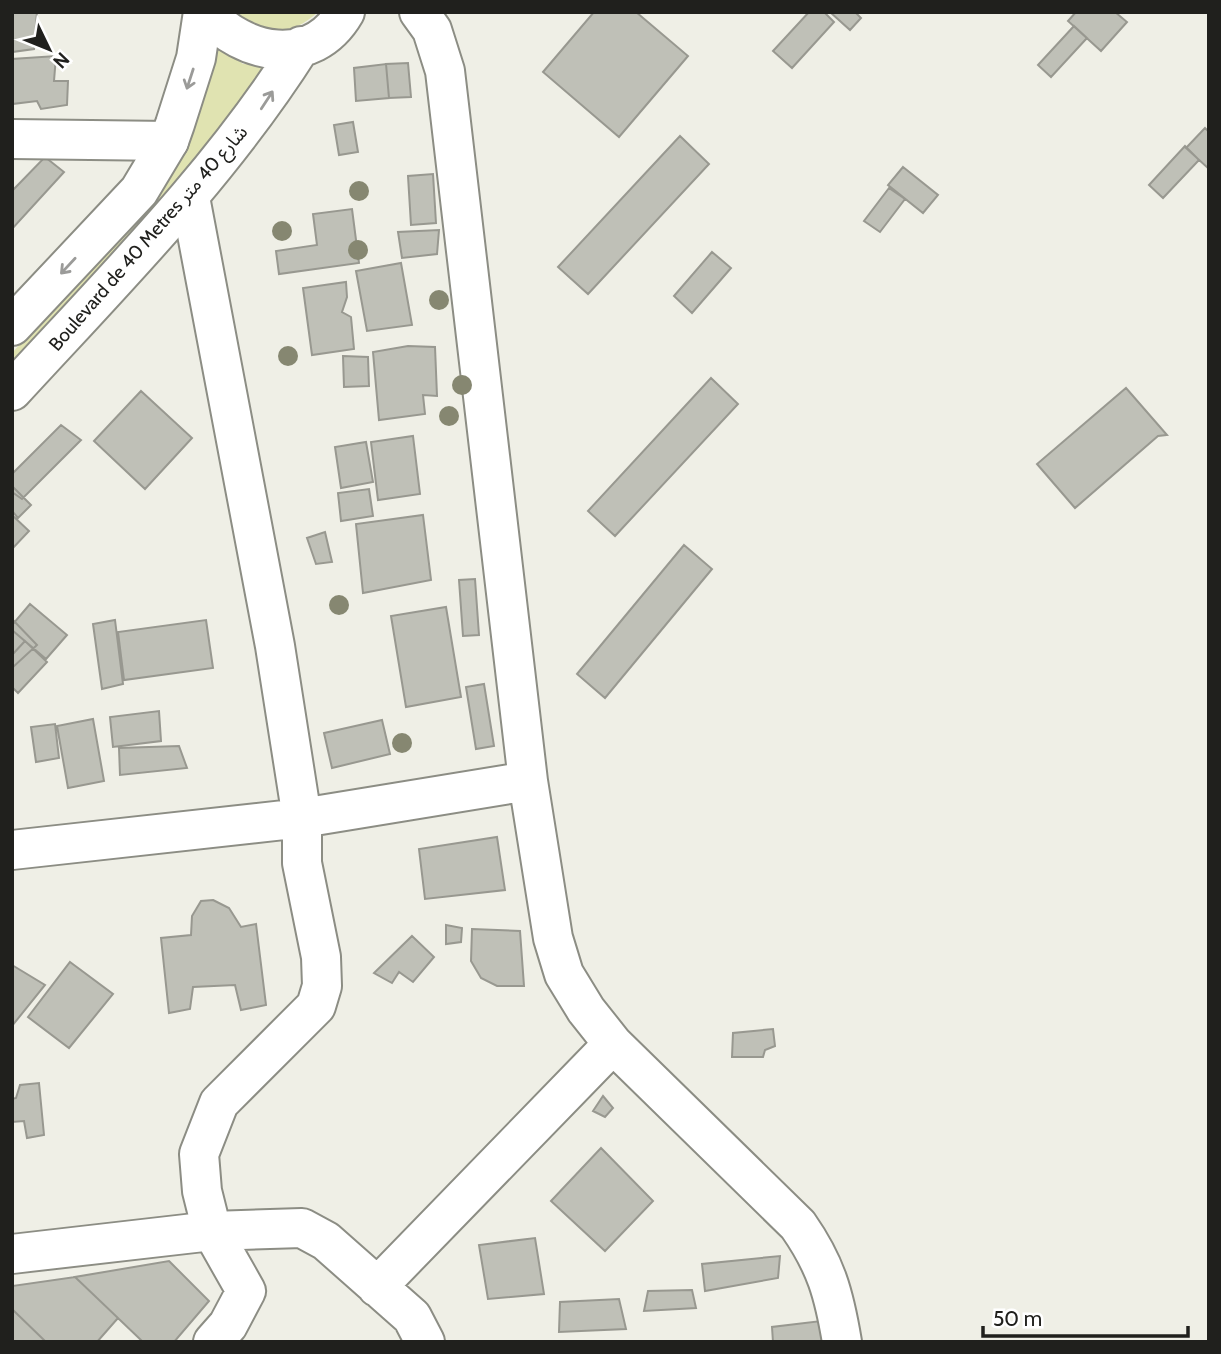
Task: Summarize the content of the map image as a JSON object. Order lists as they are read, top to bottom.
{
  "streets": {
    "street": ["Boulevard de 40 Metres شارع 40 متر"]
  },
  "scale_bar": "50 m",
  "north": "bottom right"
}
